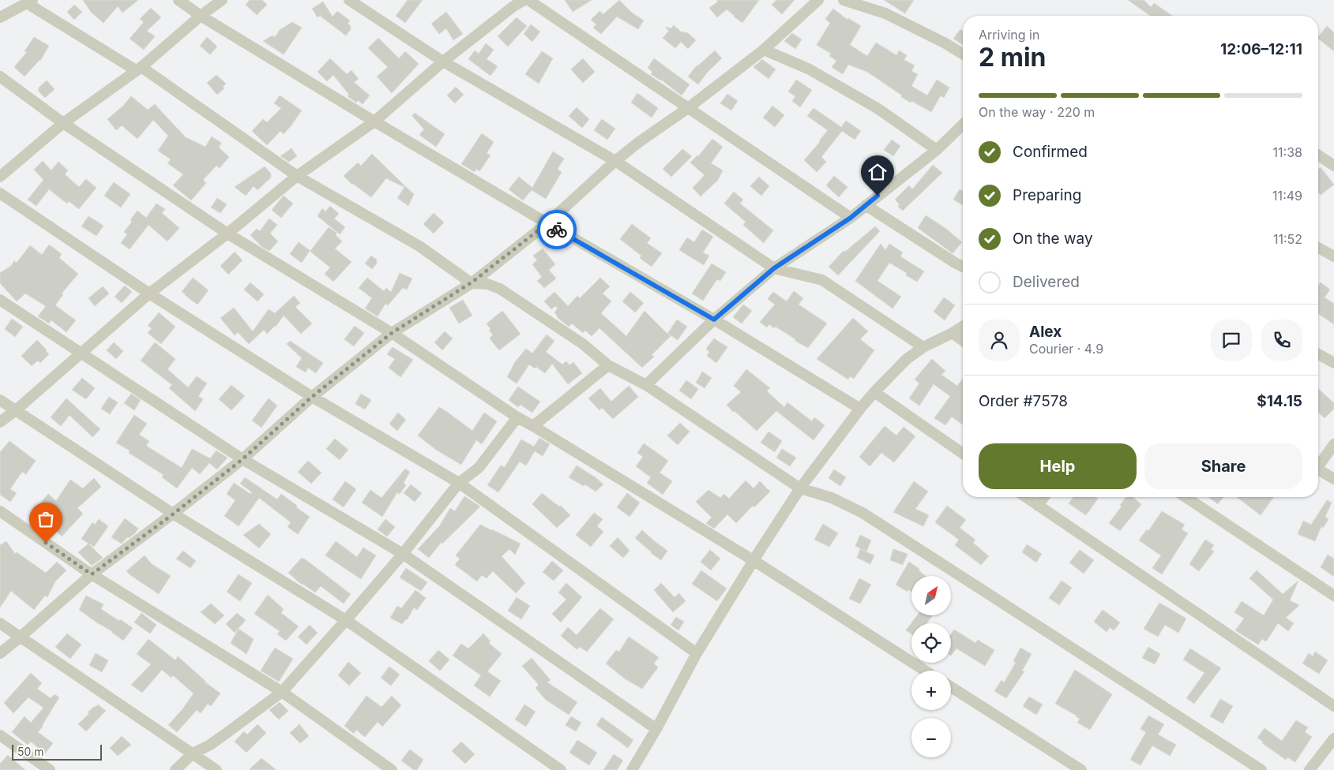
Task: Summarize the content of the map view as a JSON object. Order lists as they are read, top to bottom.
{
  "scale_bar": "50 m",
  "north": "top right",
  "page": {
    "heading": ["2 min", "Arriving in", "12:06–12:11"],
    "panel": [
      "Alex",
      "Courier · 4.9",
      "Order #7578",
      "$14.15"
    ],
    "bar": "On the way · 220 m",
    "list": [
      ["Confirmed", "11:38"],
      ["Preparing", "11:49"],
      ["On the way", "11:52"],
      "Delivered"
    ],
    "buttons": ["Help", "Share"],
    "map_buttons": ["+", "−"],
    "scale": "50 m"
  }
}
